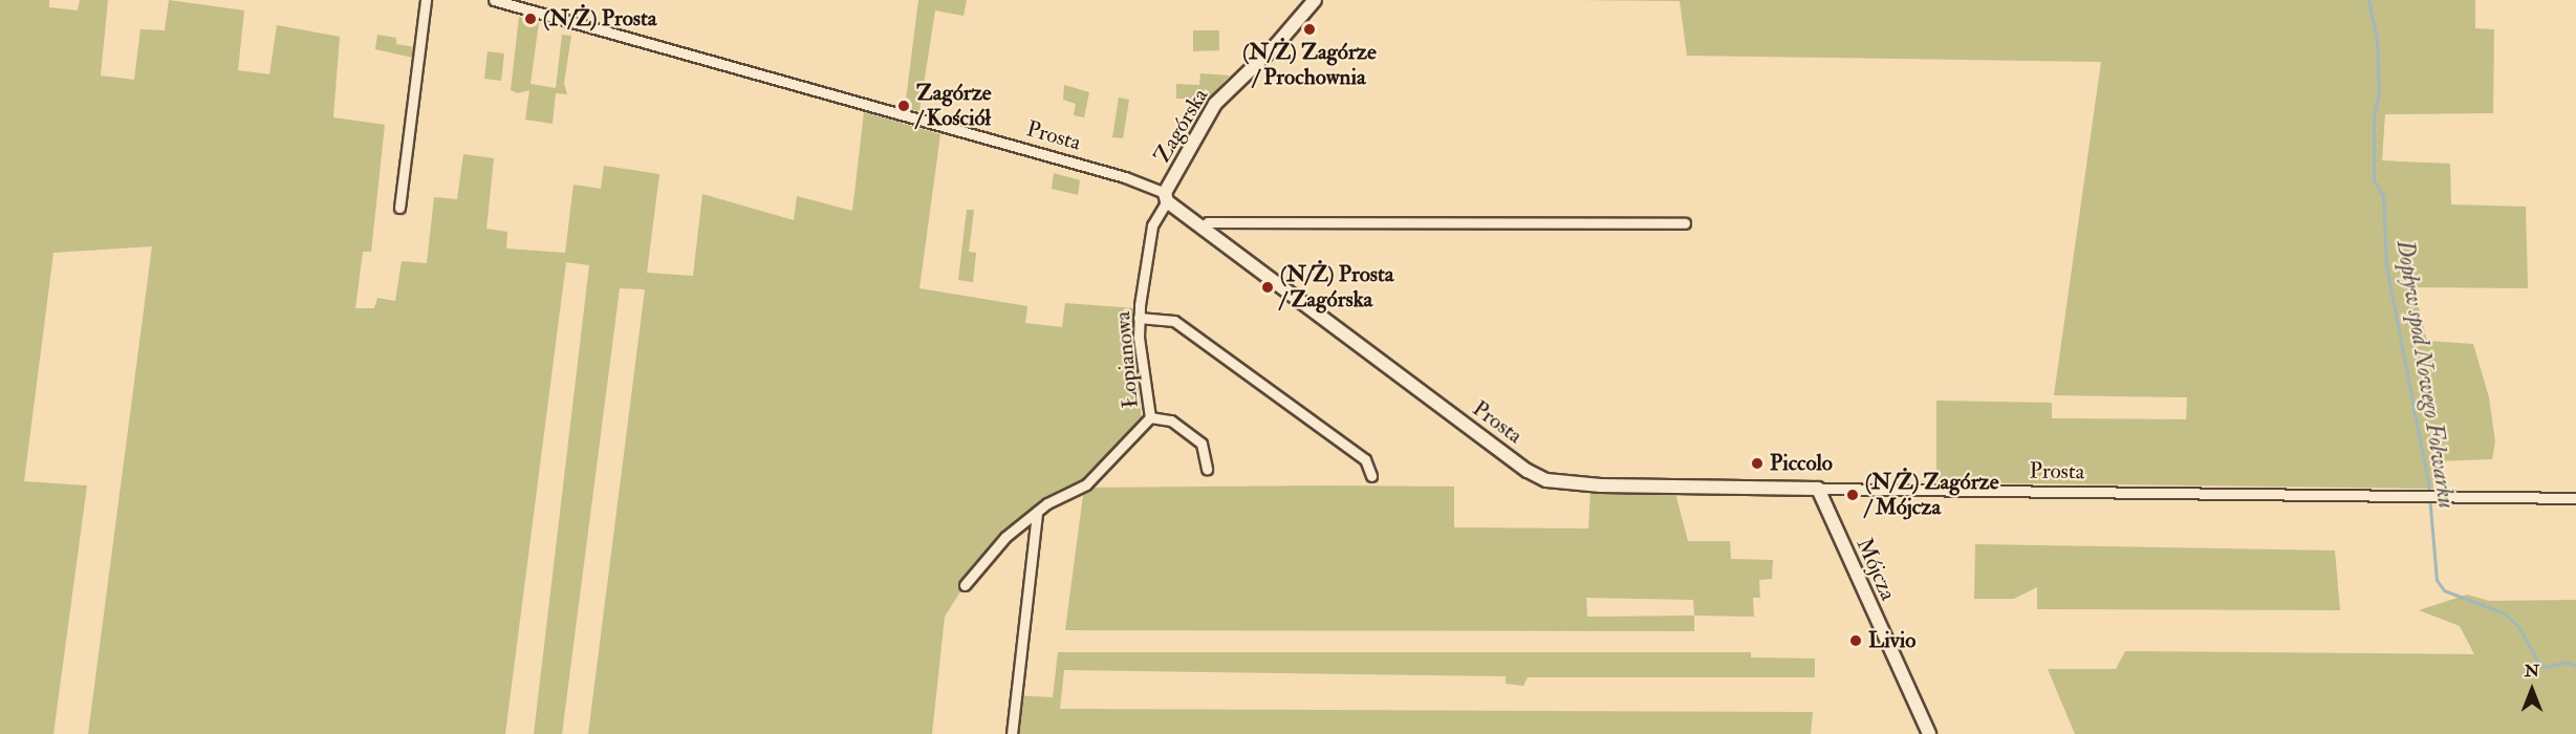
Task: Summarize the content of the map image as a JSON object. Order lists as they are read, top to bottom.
{
  "streets": {
    "street": [
      "Zagórska",
      "Prosta",
      "Łopianowa",
      "Mójcza"
    ]
  },
  "crossings": [
    ["Zagórska", "Prosta"],
    ["Zagórska", "Łopianowa"],
    ["Prosta", "Łopianowa"],
    ["Prosta", "Mójcza"]
  ],
  "water": ["Dopływ spod Nowego Folwarku"],
  "places": [
    "(N/Ż) Prosta",
    "(N/Ż) Zagórze / Prochownia",
    "Zagórze / Kościół",
    "(N/Ż) Prosta / Zagórska",
    "Piccolo",
    "(N/Ż) Zagórze / Mójcza",
    "Livio"
  ],
  "north": "top"
}
